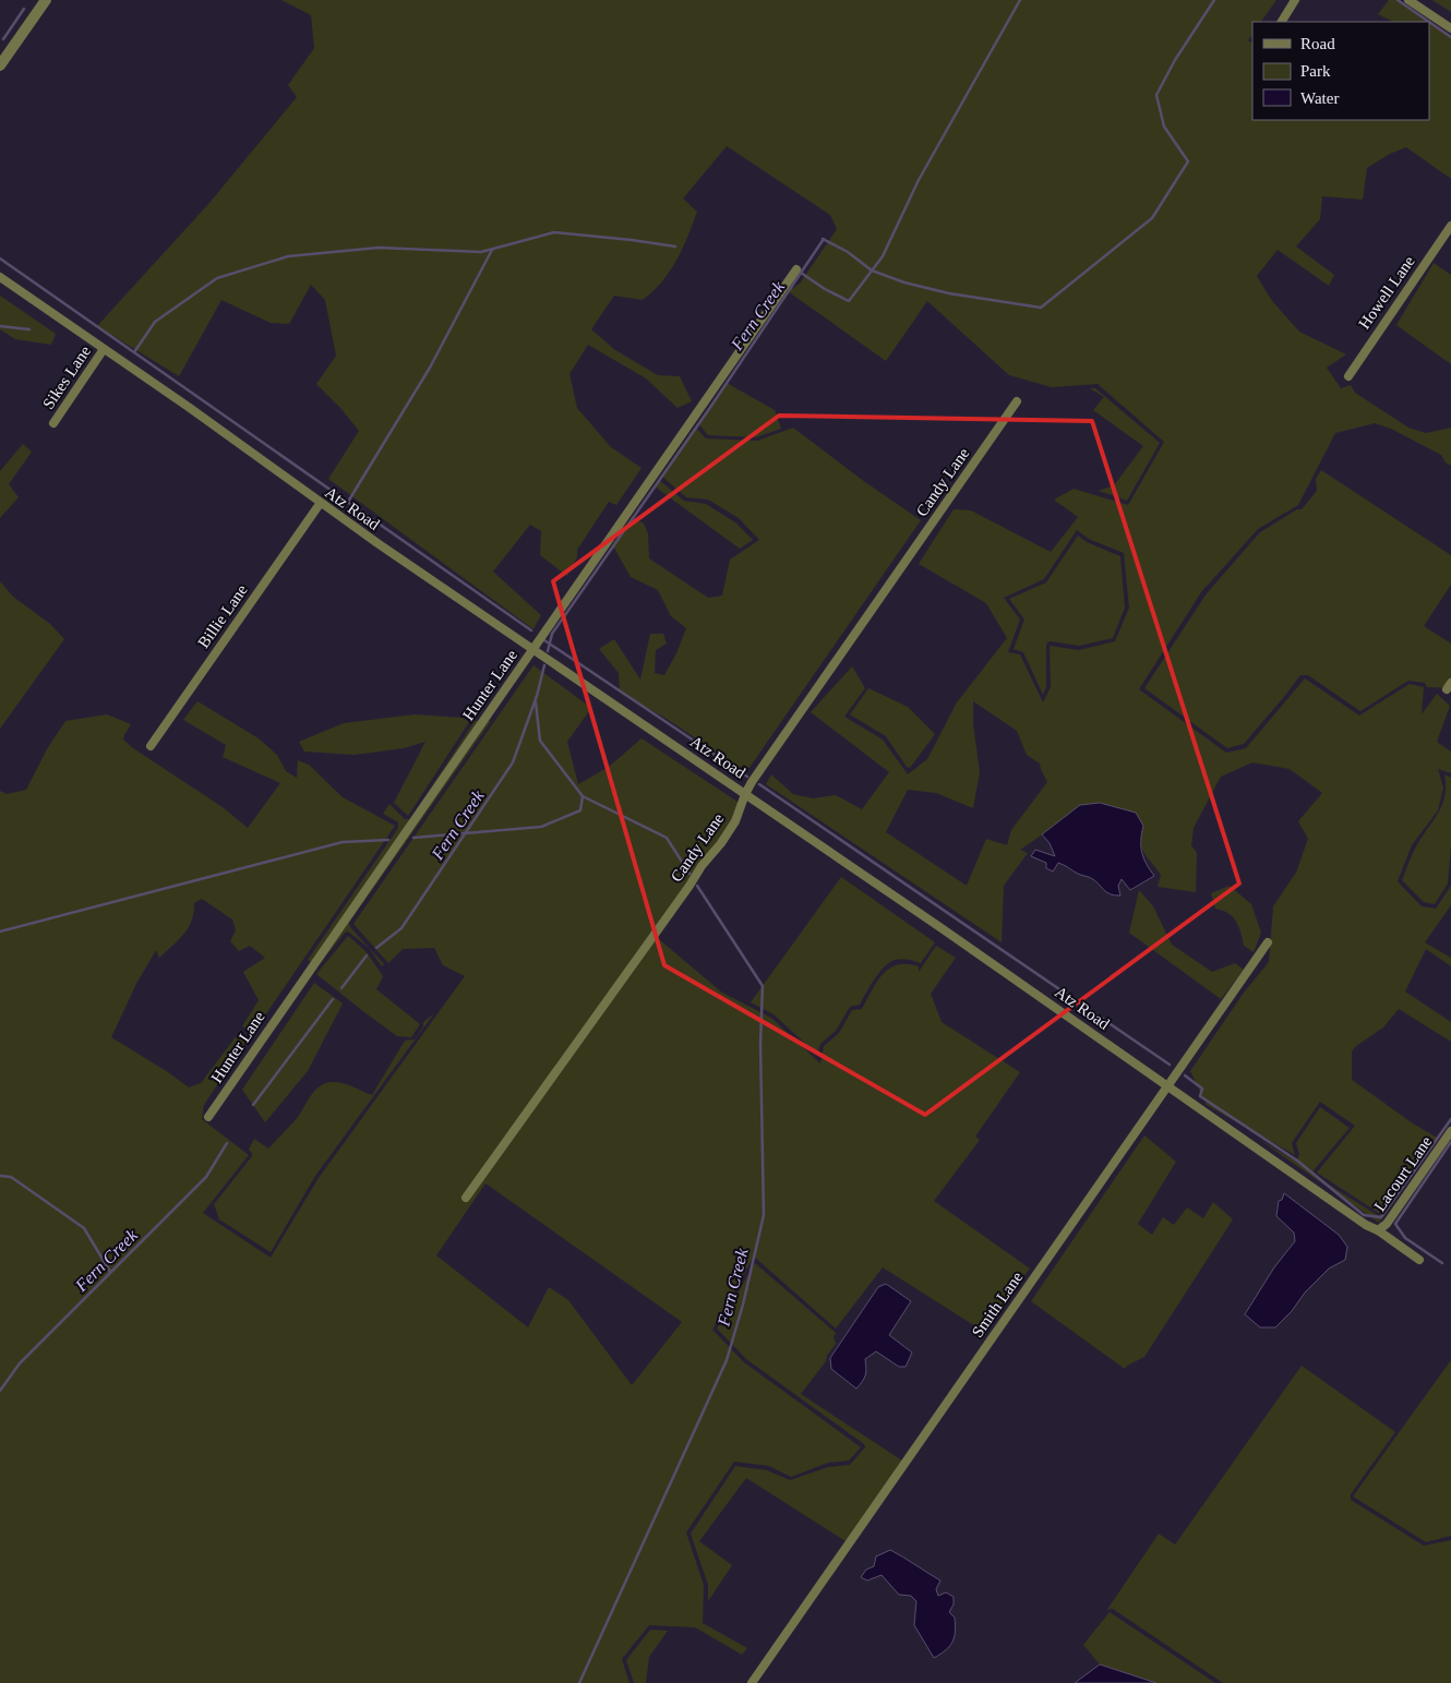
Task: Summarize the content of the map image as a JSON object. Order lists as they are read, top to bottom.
{
  "streets": {
    "street": [
      "Howell Lane",
      "Sikes Lane",
      "Candy Lane",
      "Atz Road",
      "Billie Lane",
      "Hunter Lane",
      "Lacourt Lane",
      "Smith Lane"
    ]
  },
  "crossings": [
    ["Sikes Lane", "Atz Road"],
    ["Candy Lane", "Atz Road"],
    ["Atz Road", "Billie Lane"],
    ["Atz Road", "Hunter Lane"],
    ["Atz Road", "Lacourt Lane"],
    ["Atz Road", "Smith Lane"]
  ],
  "water": ["Fern Creek"],
  "legend": ["Road", "Park", "Water"]
}
